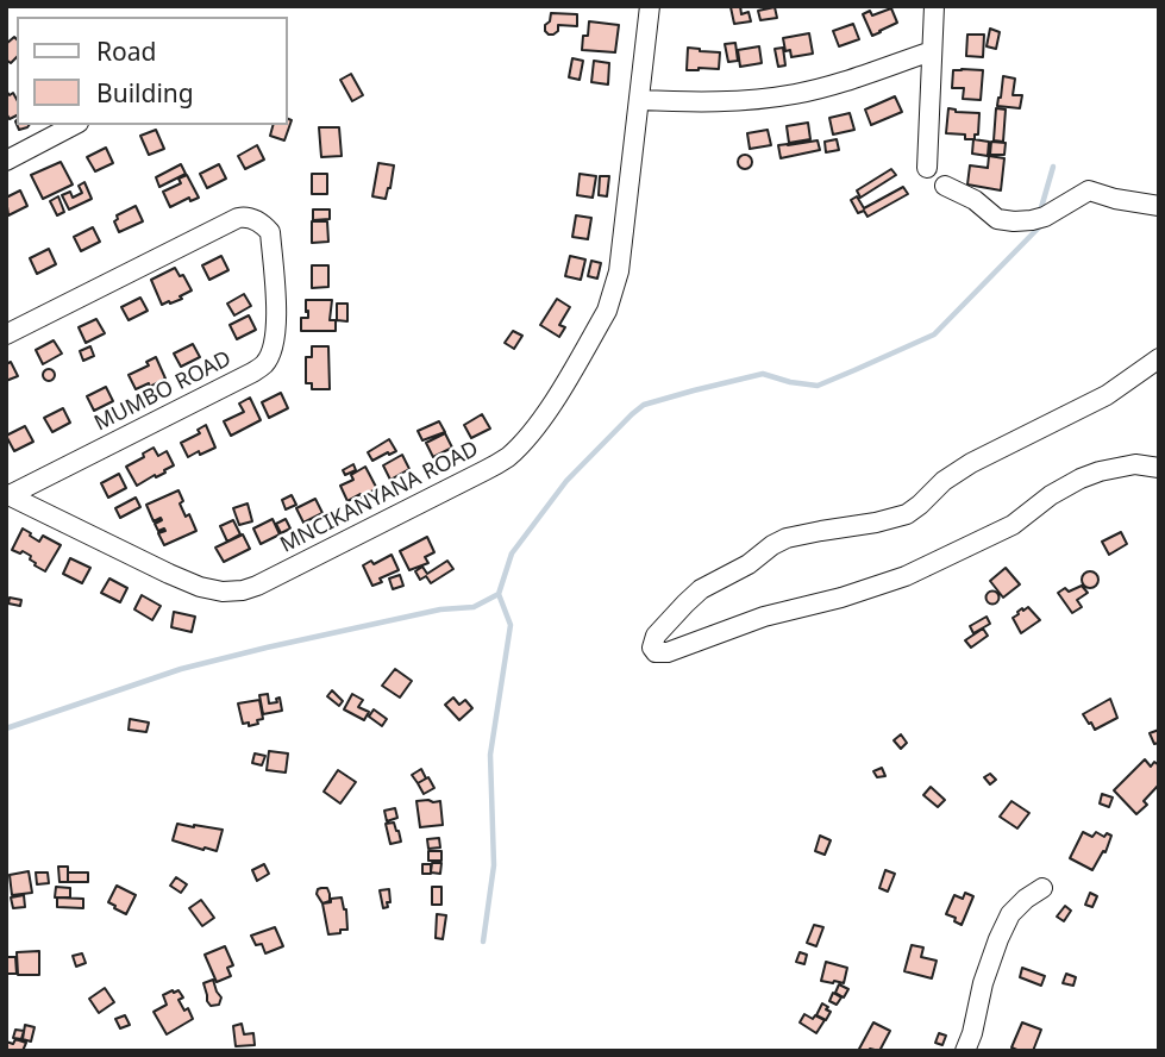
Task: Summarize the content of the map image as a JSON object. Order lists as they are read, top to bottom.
{
  "streets": {
    "street": ["MUMBO ROAD", "MNCIKANYANA ROAD"]
  },
  "crossings": [
    ["MUMBO ROAD", "MNCIKANYANA ROAD"]
  ],
  "legend": ["Road", "Building"]
}
